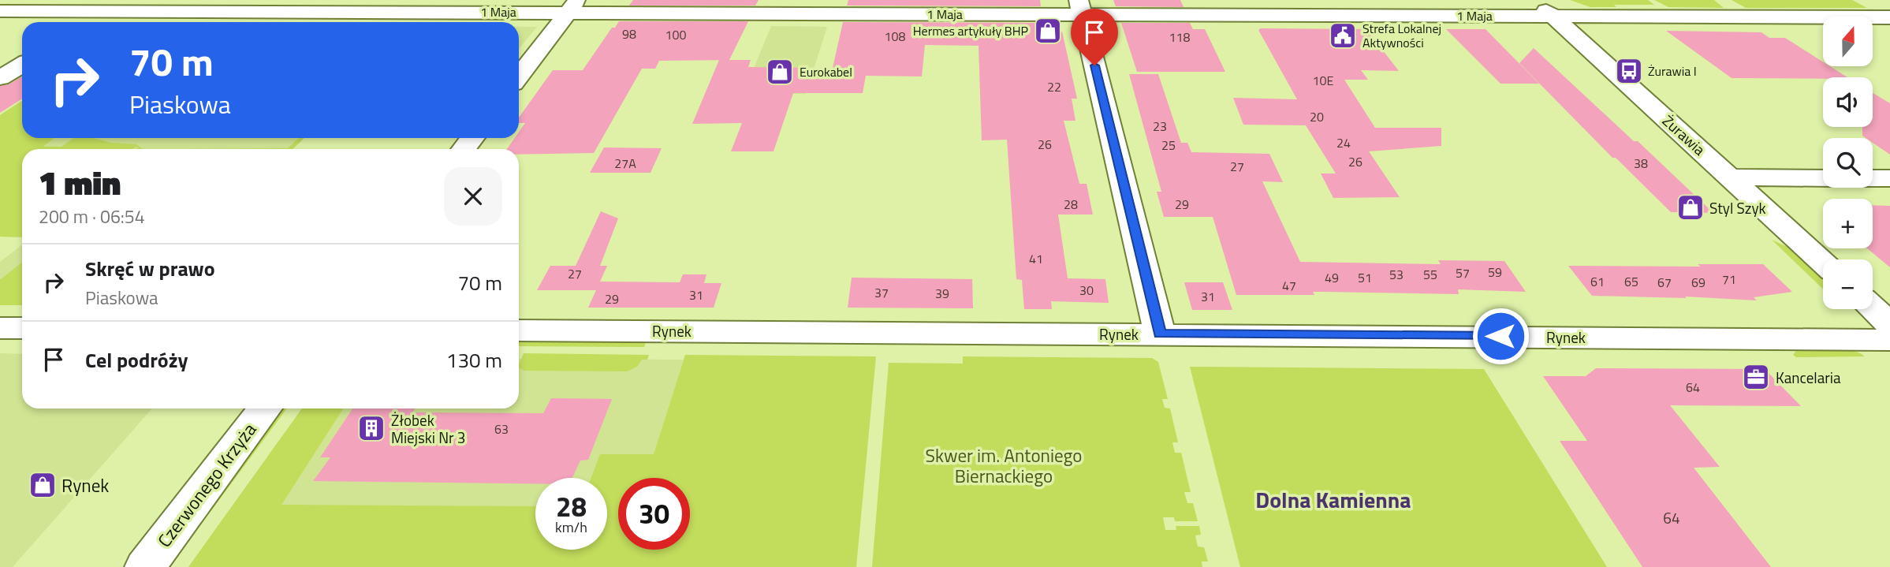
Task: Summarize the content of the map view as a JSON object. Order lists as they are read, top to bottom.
{
  "streets": {
    "street": [
      "1 Maja",
      "Żurawia",
      "Rynek",
      "Czerwonego Krzyża"
    ]
  },
  "crossings": [
    ["1 Maja", "Żurawia"]
  ],
  "districts": ["Dolna Kamienna"],
  "parks": ["Skwer im. Antoniego Biernackiego"],
  "places": {
    "shop": [
      "Hermes artykuły BHP",
      "Eurokabel",
      "Styl Szyk",
      "Rynek"
    ],
    "public building": ["Strefa Lokalnej Aktywności"],
    "bus stop": ["Żurawia I"],
    "office": ["Kancelaria"],
    "building": ["Żłobek Miejski Nr 3"]
  },
  "house_numbers": [
    "98",
    "100",
    "108",
    "118",
    "10E",
    "22",
    "20",
    "23",
    "24",
    "26",
    "25",
    "26",
    "27A",
    "38",
    "27",
    "28",
    "29",
    "41",
    "59",
    "57",
    "27",
    "53",
    "55",
    "49",
    "51",
    "71",
    "61",
    "65",
    "67",
    "69",
    "47",
    "30",
    "37",
    "39",
    "31",
    "31",
    "29",
    "64",
    "63",
    "64"
  ],
  "north": "top",
  "page": {
    "map_buttons": ["+", "−"],
    "turn": ["70 m", "Piaskowa"],
    "heading": ["1 min", "200 m · 06:54"],
    "list": [
      {
        "name": "Skręć w prawo",
        "note": "Piaskowa",
        "value": "70 m"
      },
      {
        "name": "Cel podróży",
        "value": "130 m"
      }
    ],
    "speed": "28 km/h",
    "limit": "30"
  }
}
